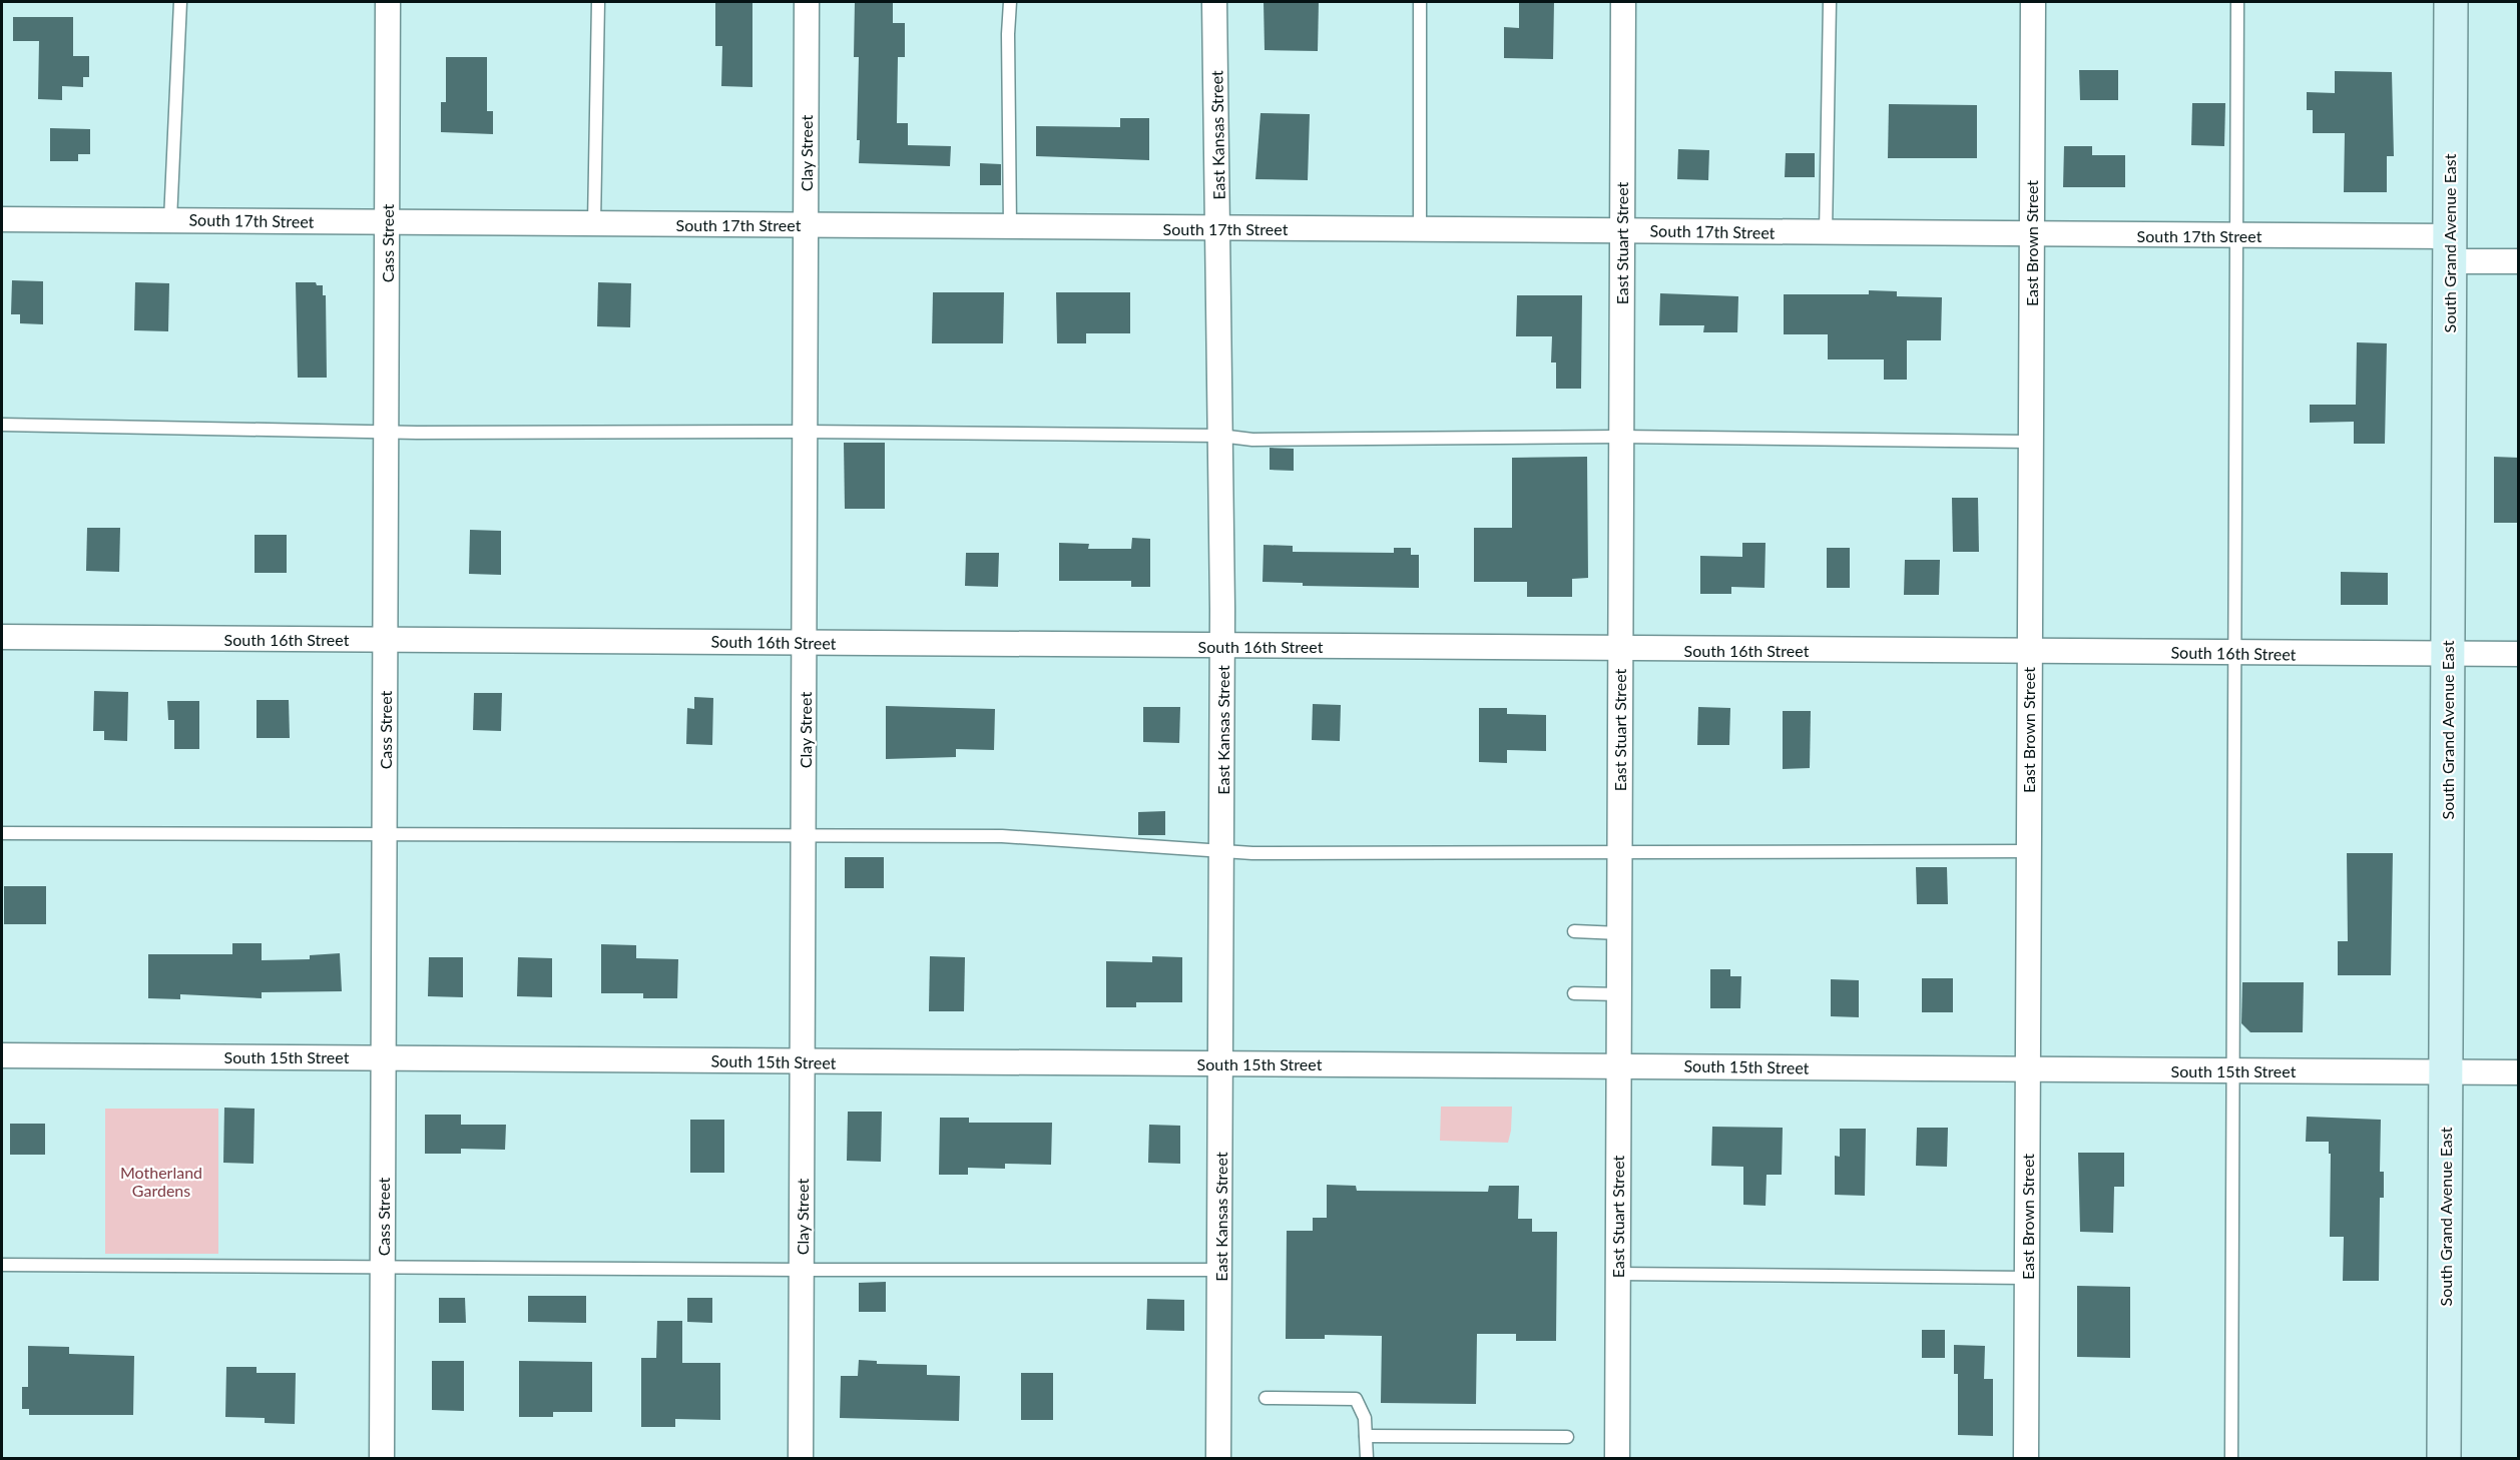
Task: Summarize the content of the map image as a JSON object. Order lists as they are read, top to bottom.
{
  "streets": {
    "main road": ["South Grand Avenue East"],
    "street": [
      "East Kansas Street",
      "Clay Street",
      "South 17th Street",
      "Cass Street",
      "East Stuart Street",
      "East Brown Street",
      "South 16th Street",
      "South 15th Street"
    ]
  },
  "crossings": [
    ["East Kansas Street", "South 17th Street"],
    ["East Kansas Street", "South 16th Street"],
    ["East Kansas Street", "South 15th Street"],
    ["Clay Street", "South 17th Street"],
    ["Clay Street", "South 16th Street"],
    ["Clay Street", "South 15th Street"],
    ["South 17th Street", "Cass Street"],
    ["South 17th Street", "East Stuart Street"],
    ["South 17th Street", "East Brown Street"],
    ["South 17th Street", "South Grand Avenue East"],
    ["Cass Street", "South 16th Street"],
    ["Cass Street", "South 15th Street"],
    ["East Stuart Street", "South 16th Street"],
    ["East Stuart Street", "South 15th Street"],
    ["East Brown Street", "South 16th Street"],
    ["East Brown Street", "South 15th Street"],
    ["South Grand Avenue East", "South 16th Street"],
    ["South Grand Avenue East", "South 15th Street"]
  ],
  "parks": ["Motherland Gardens"]
}
